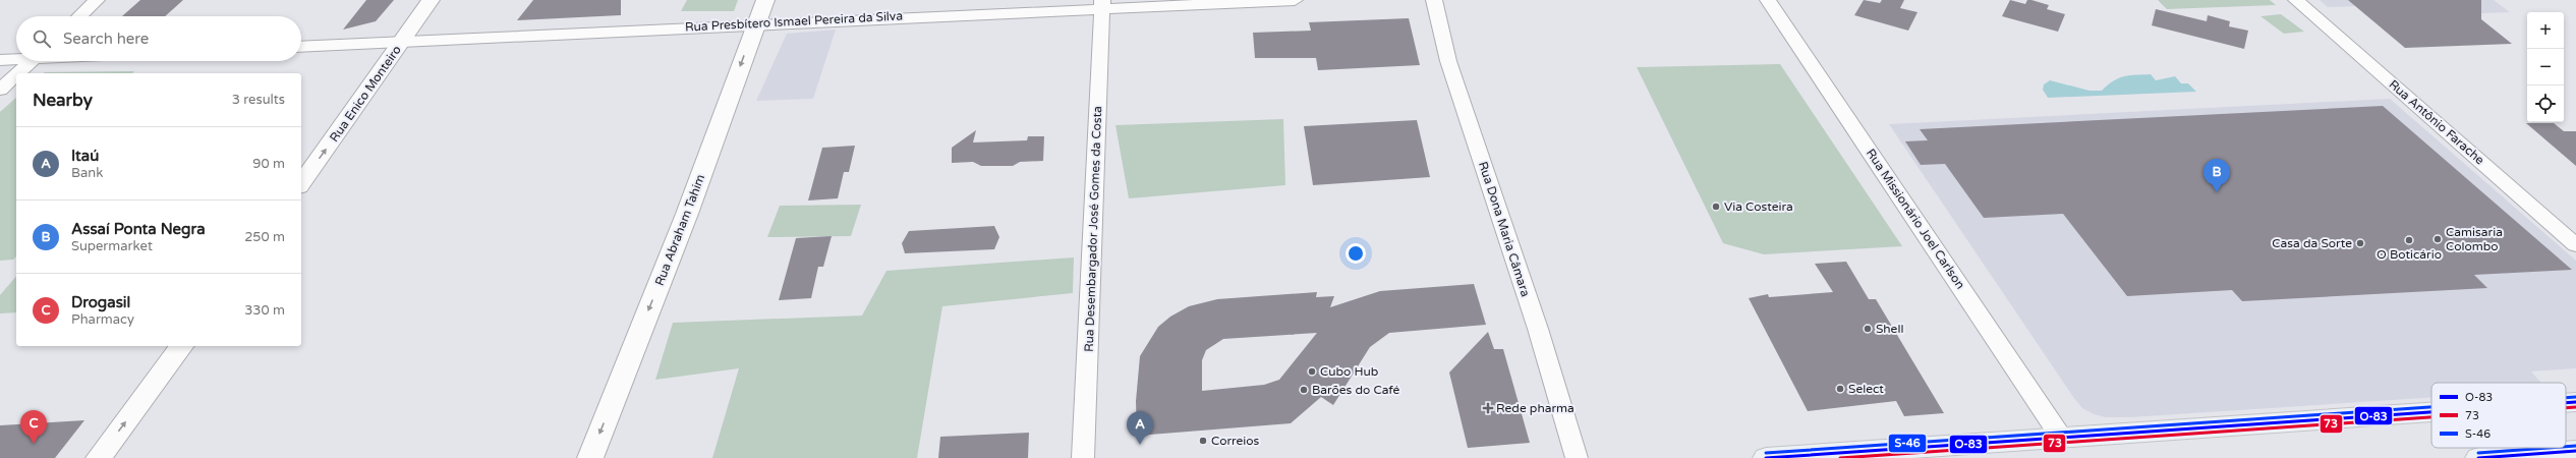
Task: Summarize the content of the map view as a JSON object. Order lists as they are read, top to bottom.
{
  "streets": {
    "main road": ["Rua Enico Monteiro", "Rua Abraham Tahim"],
    "street": [
      "Rua Presbítero Ismael Pereira da Silva",
      "Rua Antônio Farache",
      "Rua Missionário Joel Carlson",
      "Rua Desembargador José Gomes da Costa",
      "Rua Dona Maria Câmara"
    ]
  },
  "crossings": [
    ["Rua Presbítero Ismael Pereira da Silva", "Rua Enico Monteiro"],
    ["Rua Presbítero Ismael Pereira da Silva", "Rua Desembargador José Gomes da Costa"],
    ["Rua Presbítero Ismael Pereira da Silva", "Rua Abraham Tahim"]
  ],
  "one_way": ["Rua Enico Monteiro", "Rua Abraham Tahim"],
  "places": {
    "other": [
      "Via Costeira",
      "Camisaria Colombo",
      "O Boticário",
      "Casa da Sorte",
      "Shell",
      "Cubo Hub",
      "Select",
      "Barões do Café",
      "Correios"
    ],
    "health": ["Rede pharma"]
  },
  "lines": ["transit line S-46", "transit line O-83", "transit line 73"],
  "legend": ["O-83", "73", "S-46"],
  "page": {
    "map_buttons": ["+", "−"],
    "search": "Search here",
    "heading": ["Nearby", "3 results"],
    "list": [
      {
        "mark": "A",
        "name": "Itaú",
        "note": "Bank",
        "value": "90 m"
      },
      {
        "mark": "B",
        "name": "Assaí Ponta Negra",
        "note": "Supermarket",
        "value": "250 m"
      },
      {
        "mark": "C",
        "name": "Drogasil",
        "note": "Pharmacy",
        "value": "330 m"
      }
    ],
    "pins": ["B", "C", "A"]
  }
}
